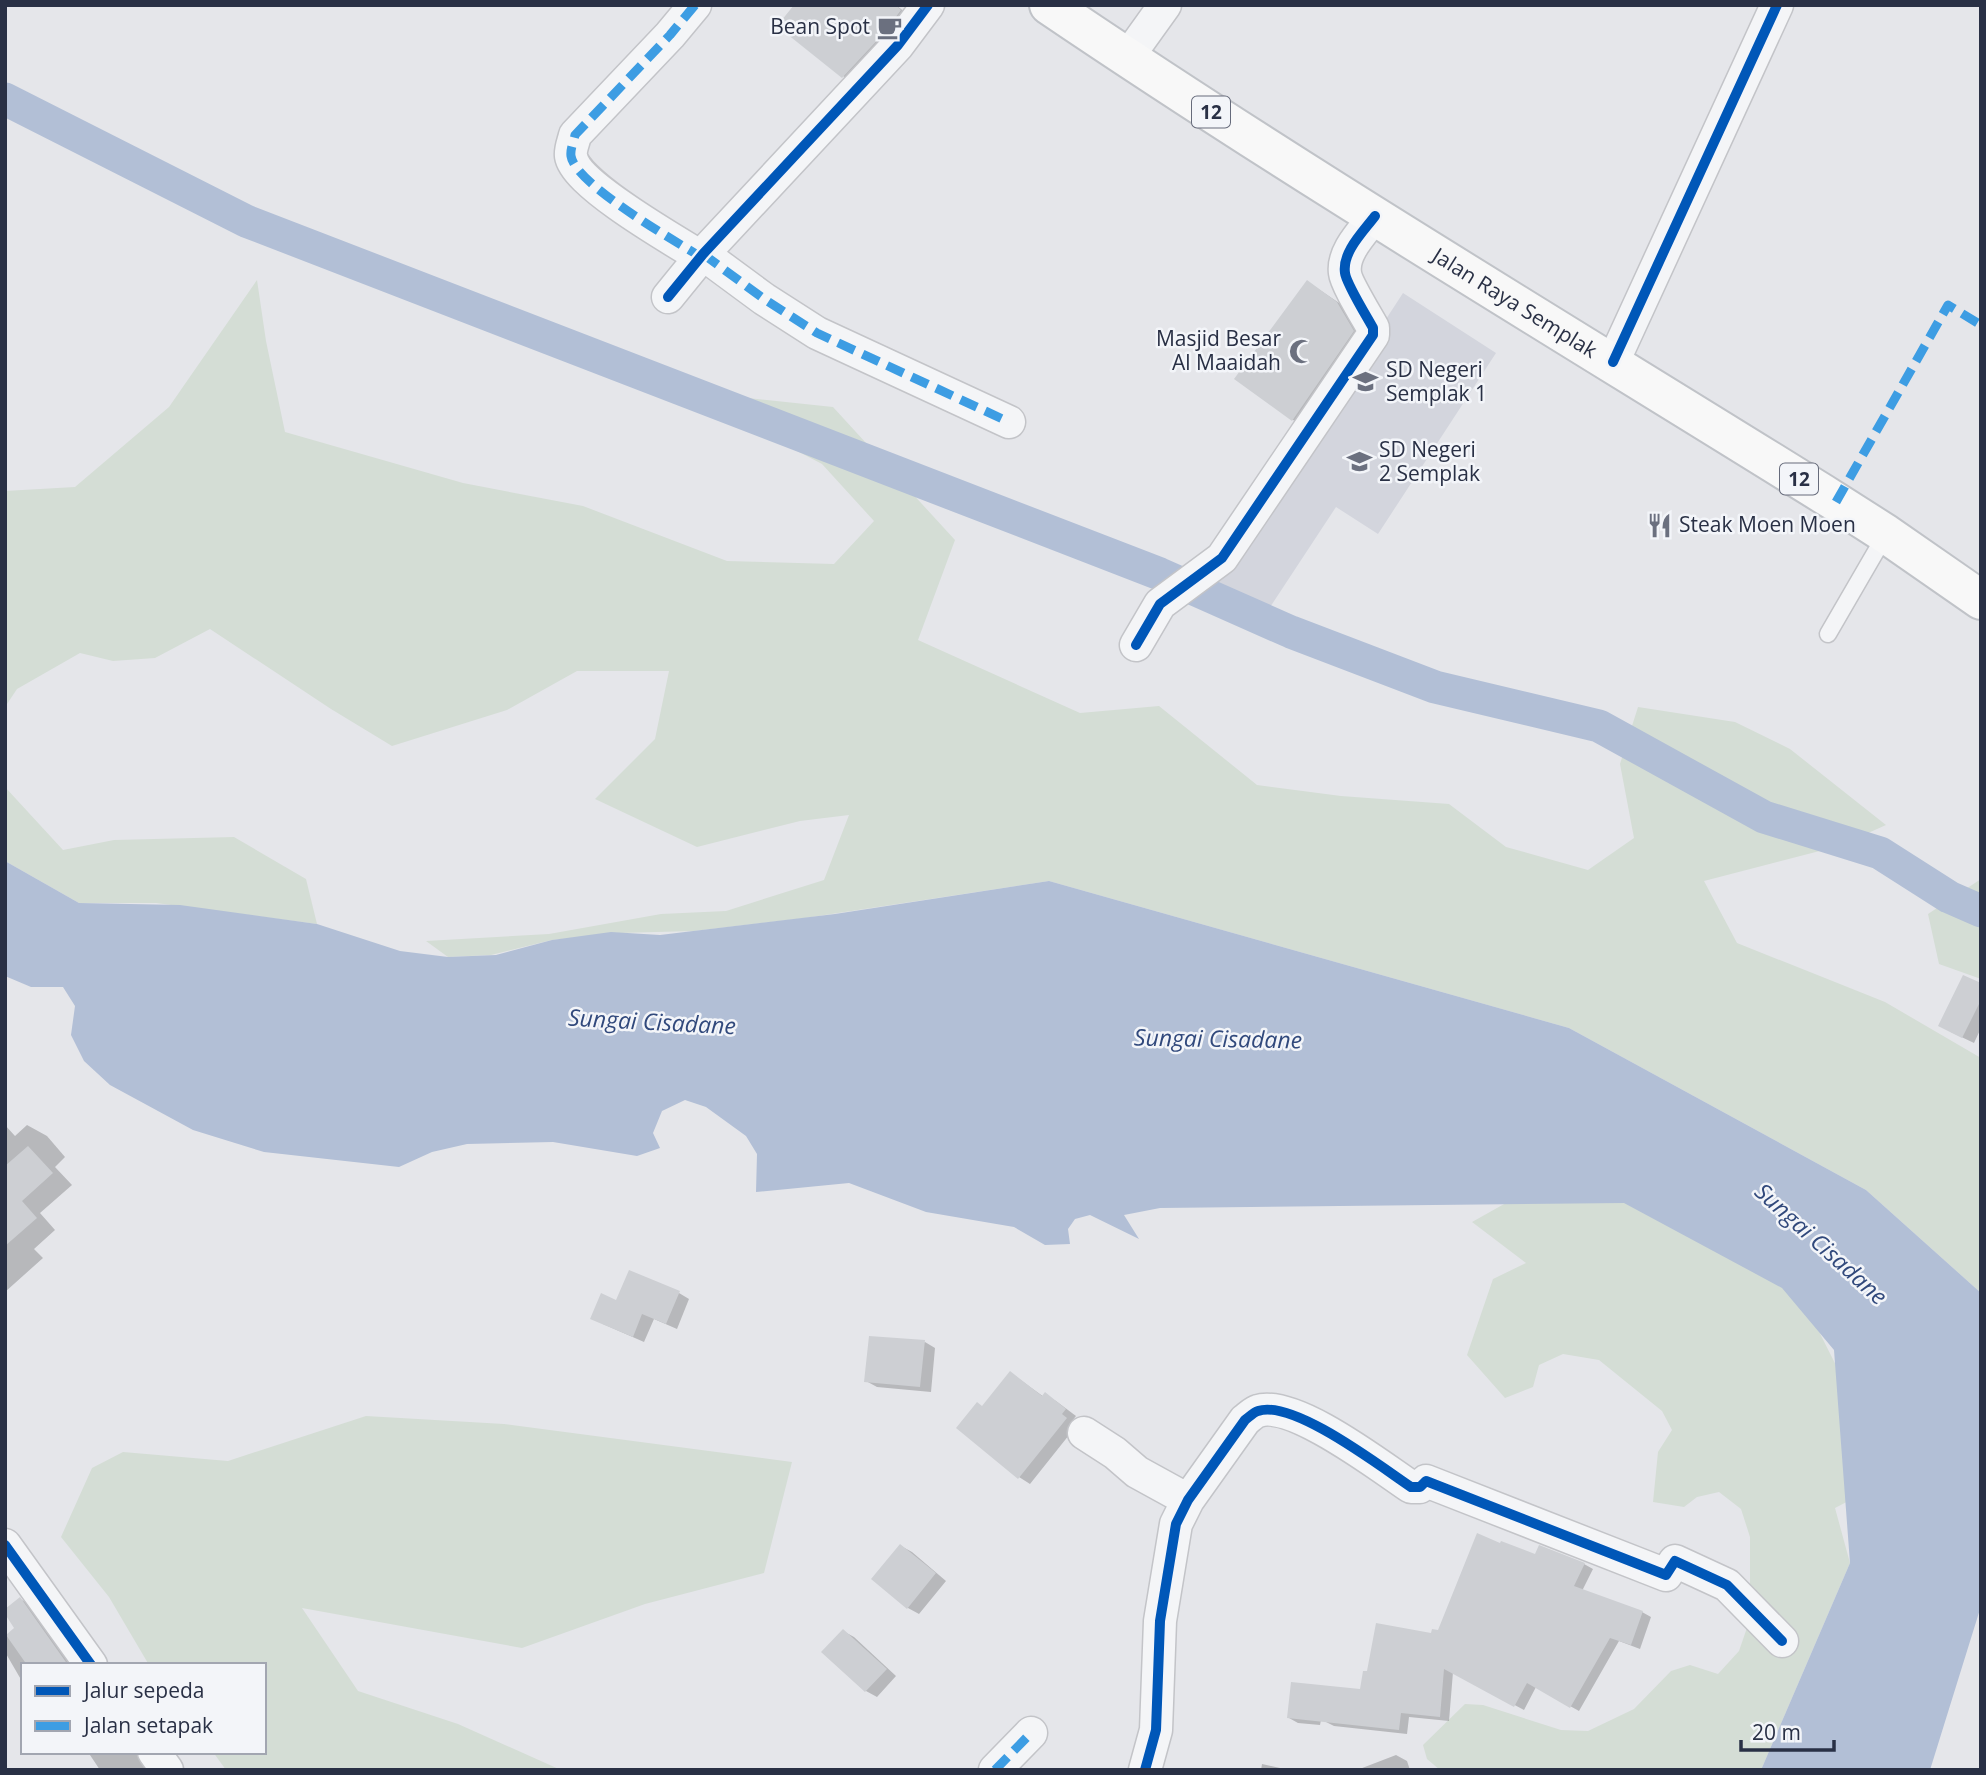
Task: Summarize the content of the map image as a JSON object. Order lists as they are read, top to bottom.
{
  "streets": {
    "main road": ["12", "Jalan Raya Semplak"]
  },
  "water": ["Sungai Cisadane"],
  "places": {
    "cafe": ["Bean Spot"],
    "mosque": ["Masjid Besar Al Maaidah"],
    "school or university": ["SD Negeri Semplak 1", "SD Negeri 2 Semplak"],
    "restaurant": ["Steak Moen Moen"]
  },
  "legend": ["Jalur sepeda", "Jalan setapak"],
  "scale_bar": "20 m"
}
